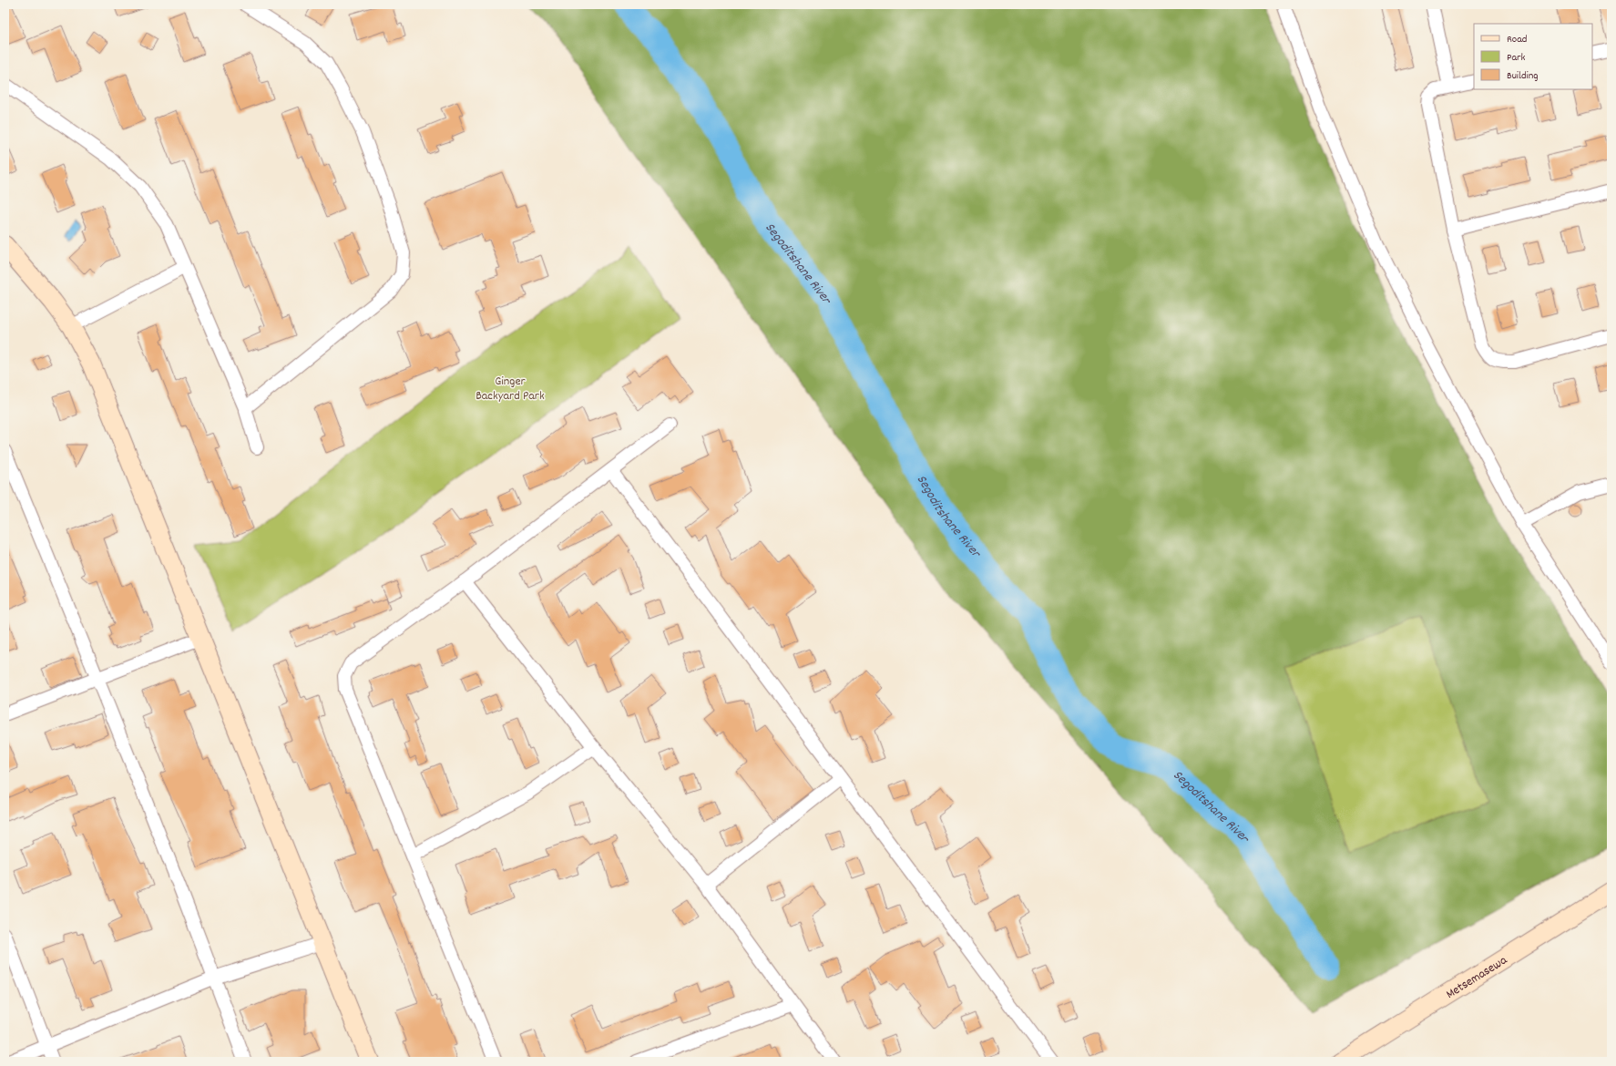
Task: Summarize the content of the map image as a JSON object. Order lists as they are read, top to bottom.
{
  "streets": {
    "street": ["Metsemasewa"]
  },
  "water": ["Segoditshane River"],
  "parks": ["Ginger Backyard Park"],
  "legend": ["Road", "Park", "Building"]
}
